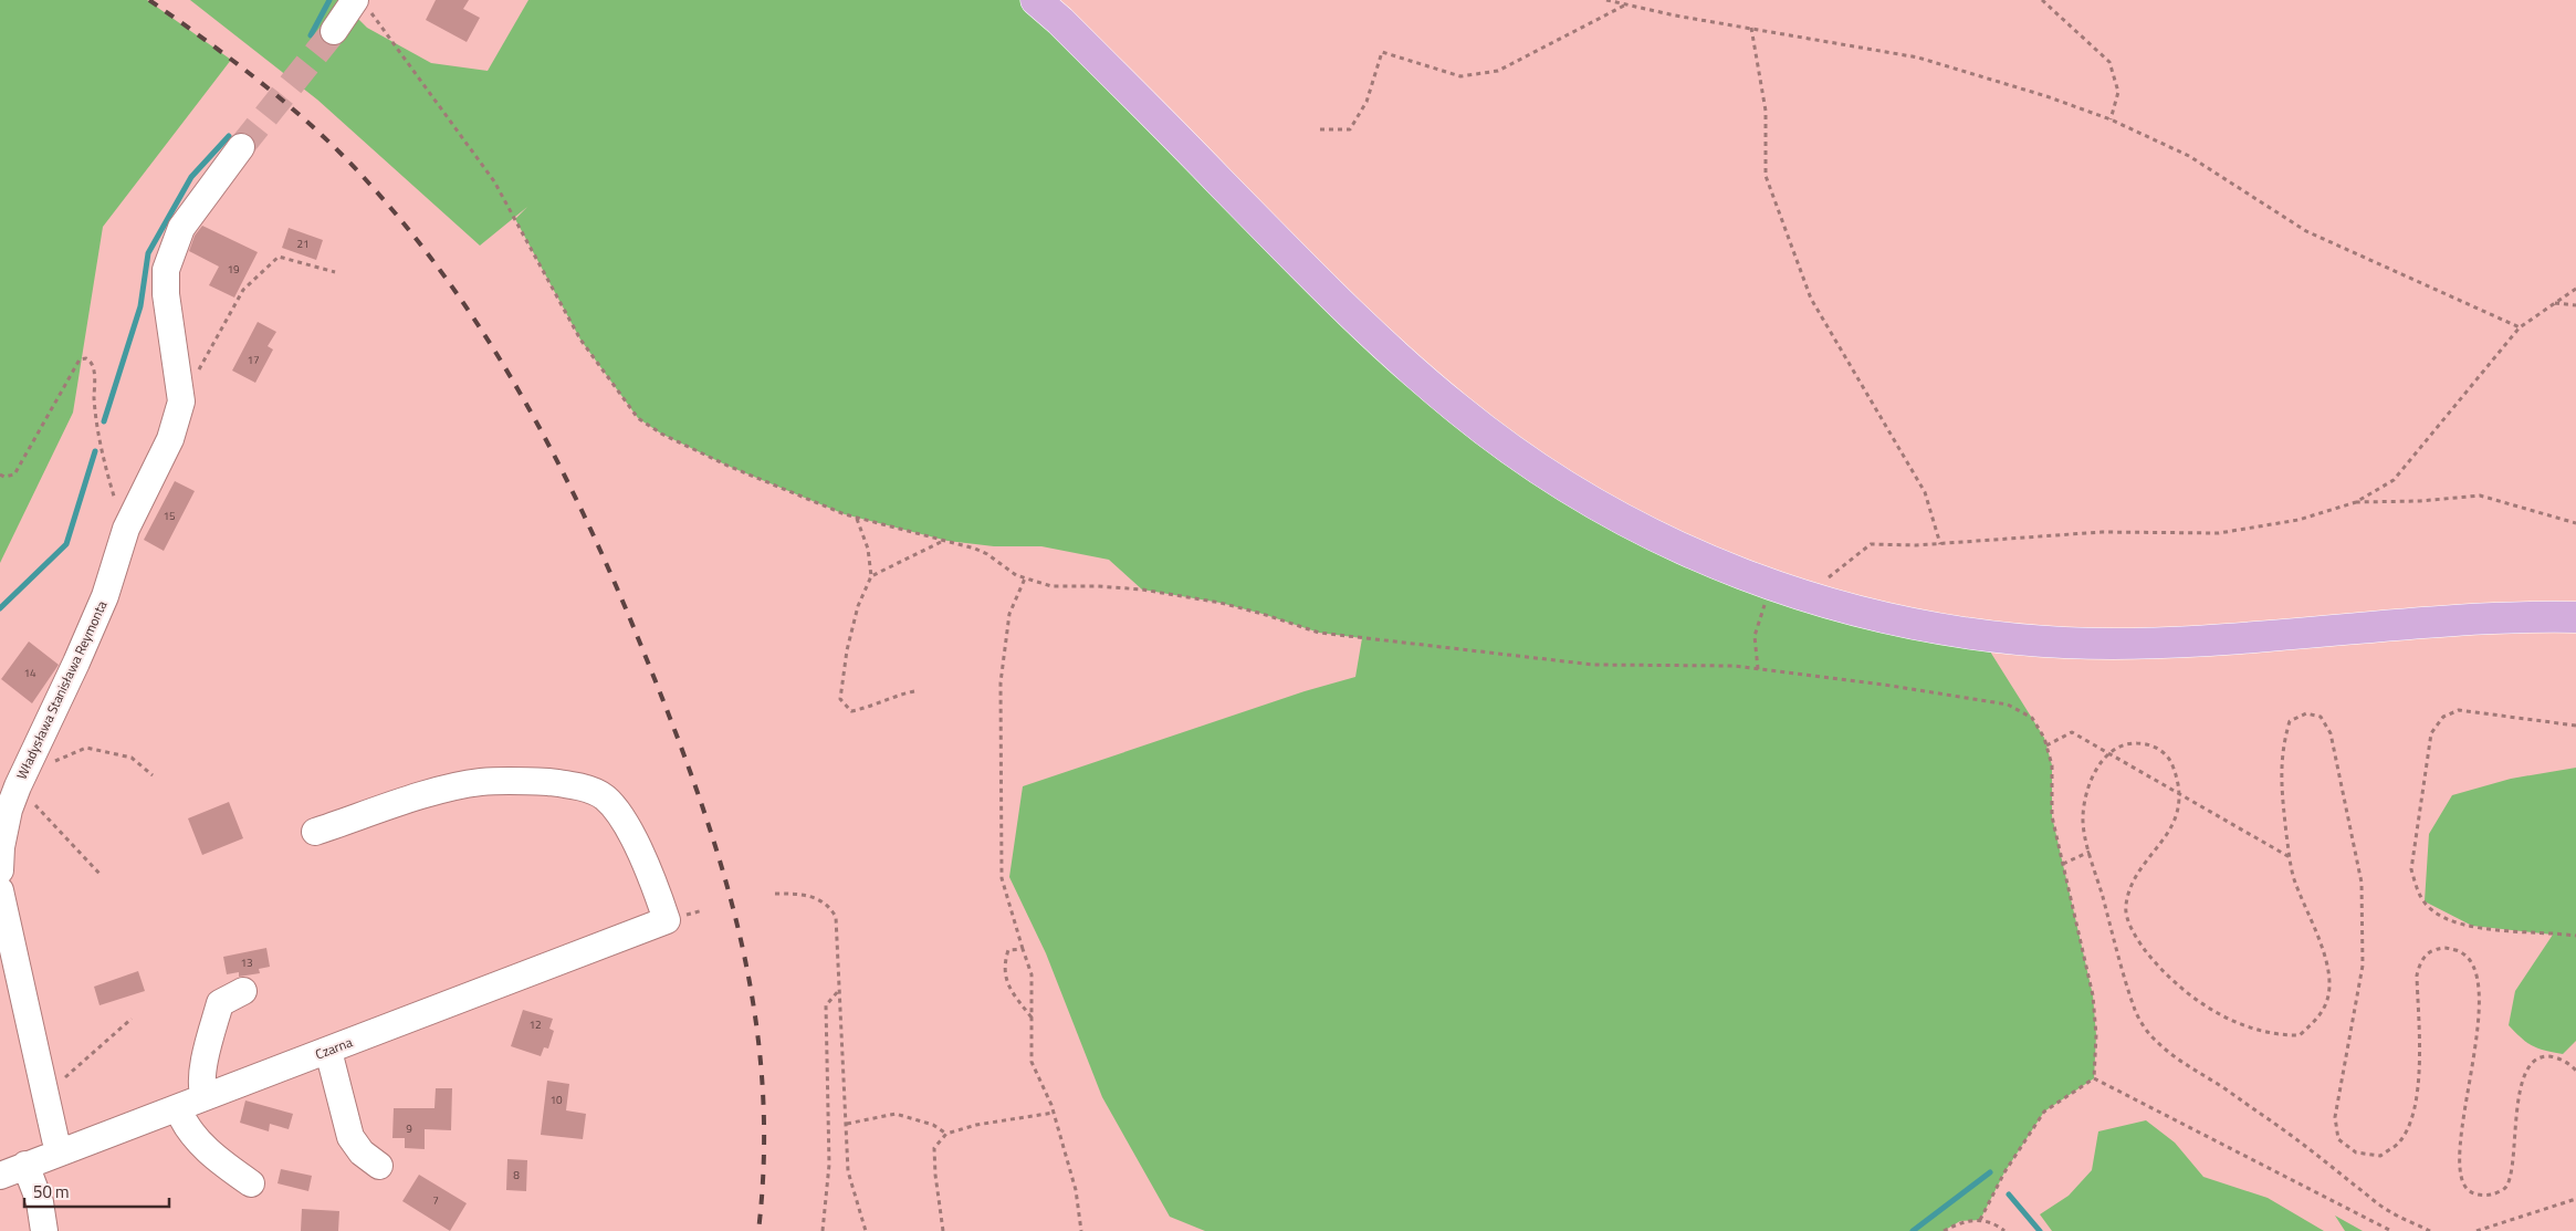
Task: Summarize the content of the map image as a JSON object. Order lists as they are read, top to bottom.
{
  "streets": {
    "street": ["Władysława Stanisława Reymonta", "Czarna"]
  },
  "house_numbers": [
    "21",
    "19",
    "17",
    "15",
    "14",
    "13",
    "12",
    "10",
    "9",
    "8",
    "7"
  ],
  "scale_bar": "50 m"
}
